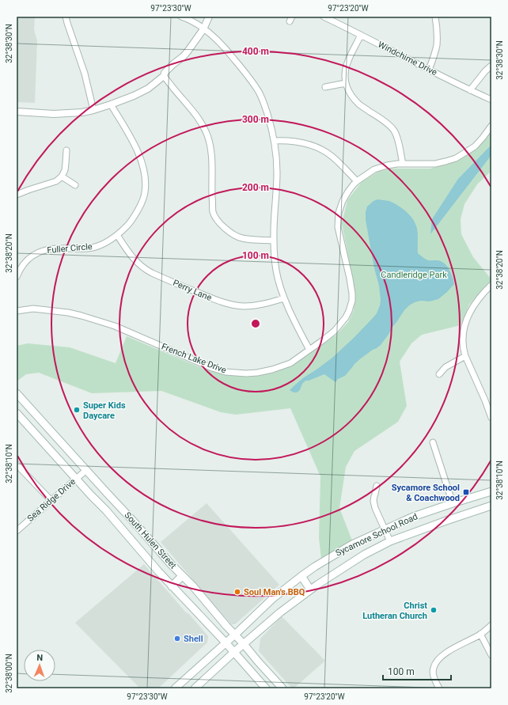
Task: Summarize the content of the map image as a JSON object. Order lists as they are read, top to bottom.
{
  "streets": {
    "main road": ["Sycamore School Road", "South Hulen Street"],
    "street": [
      "Windchime Drive",
      "Fuller Circle",
      "Perry Lane",
      "French Lake Drive",
      "Sea Ridge Drive"
    ]
  },
  "crossings": [
    ["Fuller Circle", "Perry Lane"],
    ["Sea Ridge Drive", "South Hulen Street"],
    ["Sycamore School Road", "South Hulen Street"]
  ],
  "parks": ["Candleridge Park"],
  "places": {
    "other": [
      "Super Kids Daycare",
      "Soul Man's BBQ",
      "Christ Lutheran Church",
      "Shell"
    ],
    "transit": ["Sycamore School & Coachwood"]
  },
  "scale_bar": "100 m",
  "north": "top",
  "coordinates": [
    "97°23'30\"W",
    "97°23'20\"W",
    "32°38'30\"N",
    "32°38'20\"N",
    "32°38'10\"N",
    "32°38'00\"N"
  ],
  "rings": [
    "400 m",
    "300 m",
    "200 m",
    "100 m"
  ]
}
